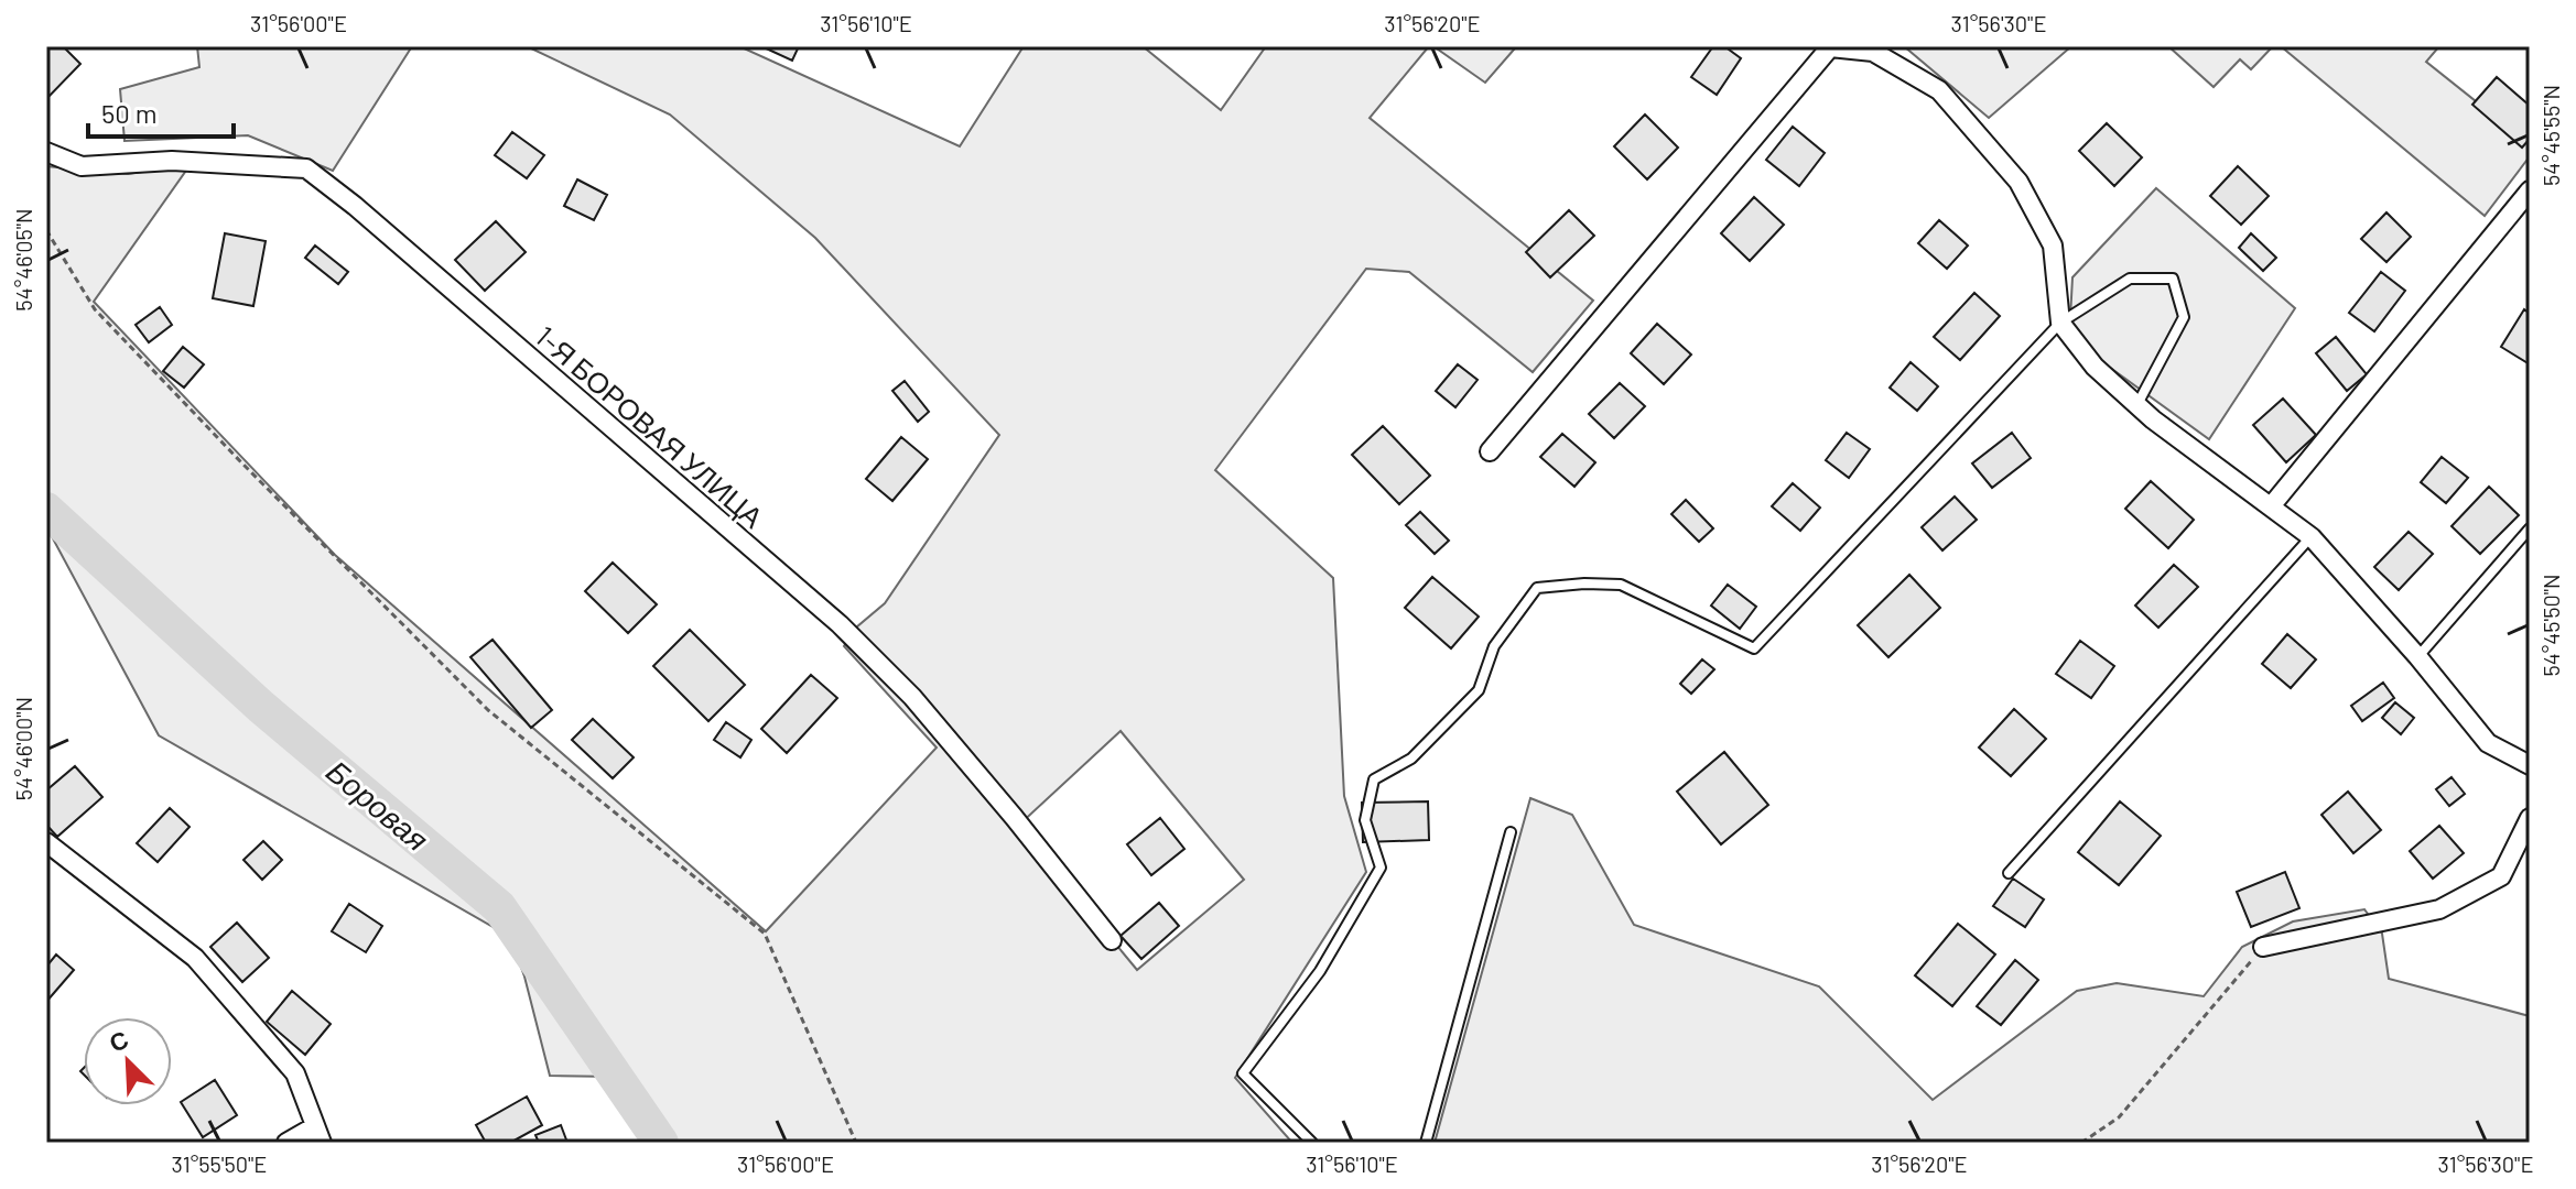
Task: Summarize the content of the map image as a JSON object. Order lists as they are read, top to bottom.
{
  "streets": {
    "street": ["1-Я БОРОВАЯ УЛИЦА"]
  },
  "water": ["Боровая"],
  "scale_bar": "50 m",
  "north": "top left",
  "coordinates": [
    "31°56'00\"E",
    "31°56'10\"E",
    "31°56'20\"E",
    "31°56'30\"E",
    "54°45'55\"N",
    "54°46'05\"N",
    "54°45'50\"N",
    "54°46'00\"N",
    "31°55'50\"E"
  ]
}
